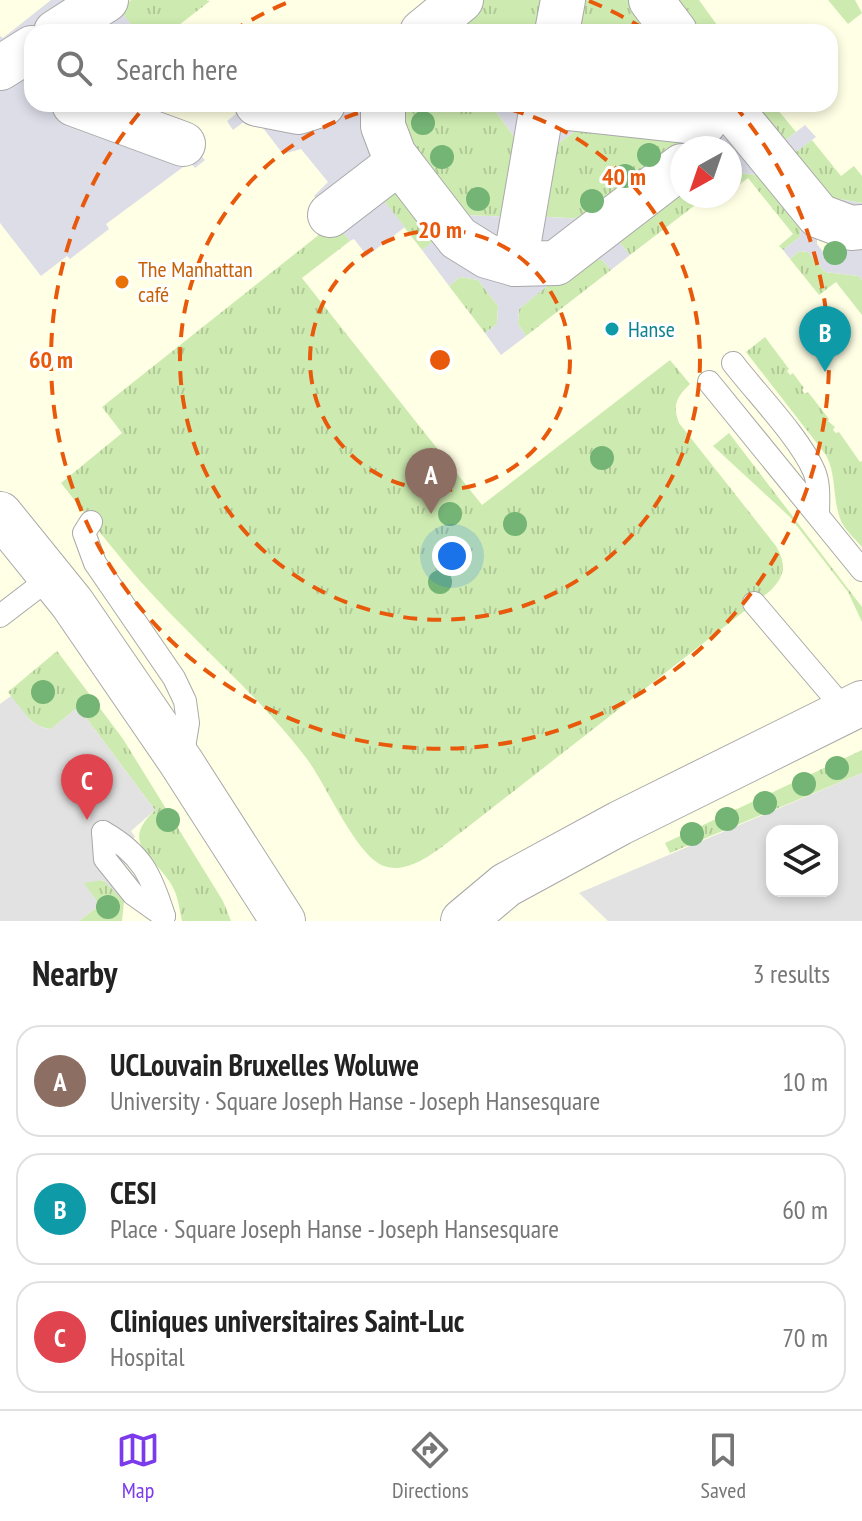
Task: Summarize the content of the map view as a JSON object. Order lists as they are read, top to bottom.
{
  "places": ["The Manhattan café", "Hanse"],
  "north": "bottom left",
  "page": {
    "search": "Search here",
    "pins": ["B", "A", "C"],
    "heading": ["Nearby", "3 results"],
    "list": [
      {
        "mark": "A",
        "name": "UCLouvain Bruxelles Woluwe",
        "note": "University · Square Joseph Hanse - Joseph Hansesquare",
        "value": "10 m"
      },
      {
        "mark": "B",
        "name": "CESI",
        "note": "Place · Square Joseph Hanse - Joseph Hansesquare",
        "value": "60 m"
      },
      {
        "mark": "C",
        "name": "Cliniques universitaires Saint-Luc",
        "note": "Hospital",
        "value": "70 m"
      }
    ],
    "nav": ["Map", "Directions", "Saved"]
  },
  "rings": ["40 m", "20 m", "60 m"]
}
